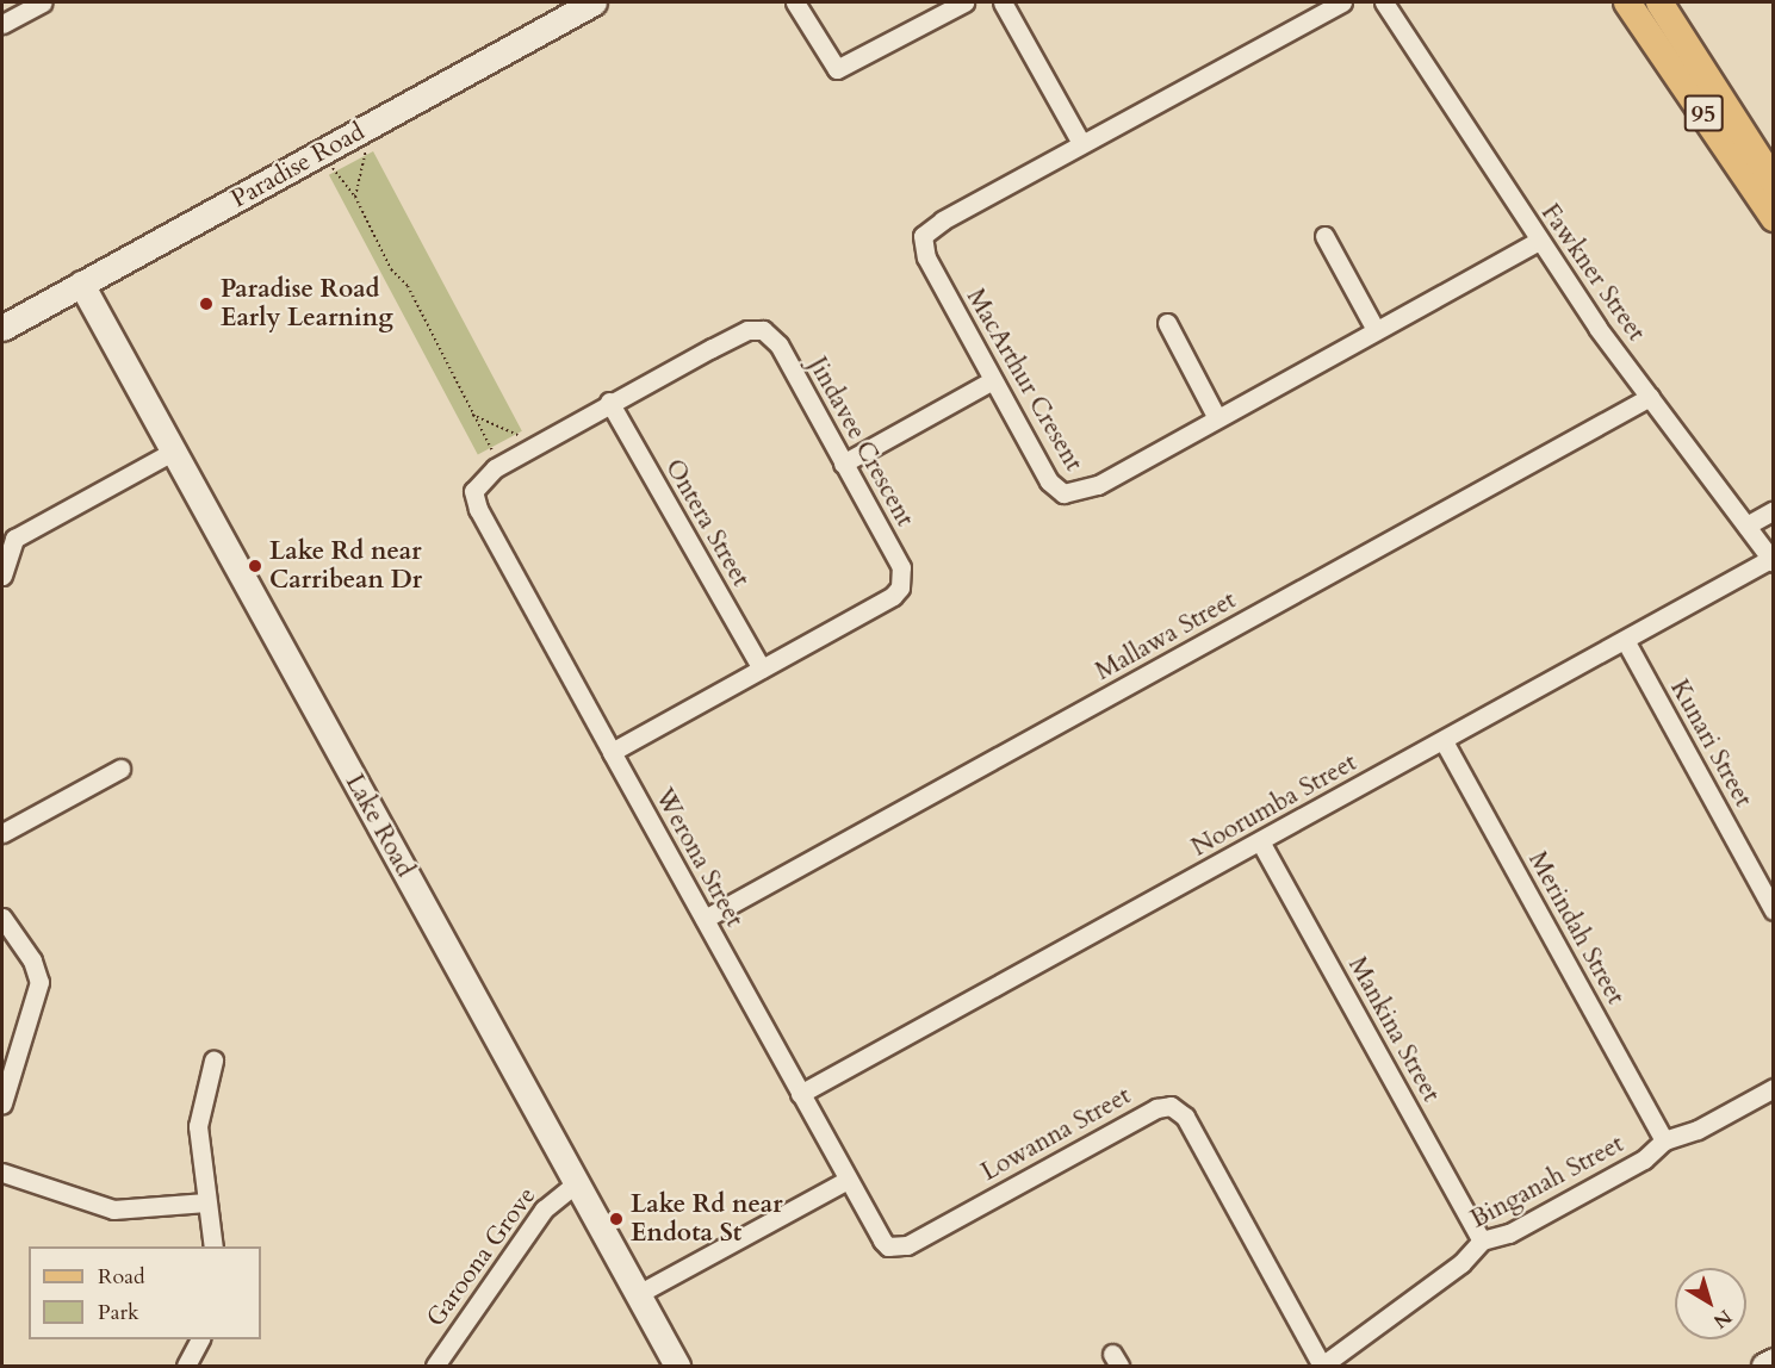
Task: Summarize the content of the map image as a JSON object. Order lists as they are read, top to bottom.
{
  "streets": {
    "main road": ["95"],
    "street": [
      "Paradise Road",
      "Fawkner Street",
      "MacArthur Cresent",
      "Jindavee Crescent",
      "Ontera Street",
      "Mallawa Street",
      "Kunari Street",
      "Noorumba Street",
      "Lake Road",
      "Werona Street",
      "Merindah Street",
      "Mankina Street",
      "Lowanna Street",
      "Binganah Street",
      "Garoona Grove"
    ]
  },
  "crossings": [
    ["Paradise Road", "Lake Road"],
    ["Fawkner Street", "MacArthur Cresent"],
    ["Fawkner Street", "Mallawa Street"],
    ["Fawkner Street", "Noorumba Street"],
    ["Jindavee Crescent", "Ontera Street"],
    ["Jindavee Crescent", "Werona Street"],
    ["Mallawa Street", "Werona Street"],
    ["Kunari Street", "Noorumba Street"],
    ["Noorumba Street", "Werona Street"],
    ["Noorumba Street", "Merindah Street"],
    ["Noorumba Street", "Mankina Street"],
    ["Lake Road", "Garoona Grove"],
    ["Werona Street", "Lowanna Street"],
    ["Merindah Street", "Binganah Street"],
    ["Mankina Street", "Binganah Street"],
    ["Lowanna Street", "Binganah Street"]
  ],
  "places": ["Paradise Road Early Learning", "Lake Rd near Carribean Dr", "Lake Rd near Endota St"],
  "legend": ["Road", "Park"],
  "north": "bottom right"
}
